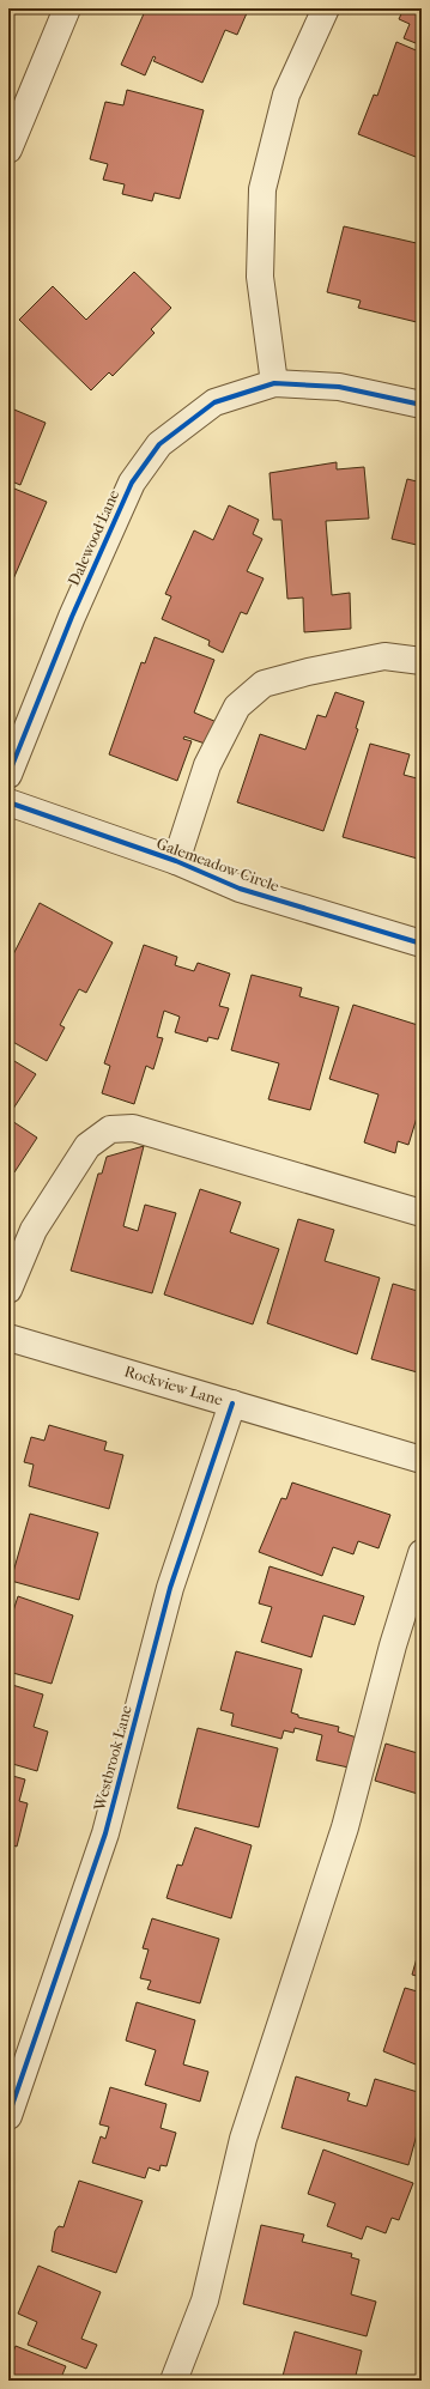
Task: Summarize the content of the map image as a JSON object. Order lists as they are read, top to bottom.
{
  "streets": {
    "street": [
      "Dalewood Lane",
      "Galemeadow Circle",
      "Rockview Lane",
      "Westbrook Lane"
    ]
  },
  "crossings": [
    ["Rockview Lane", "Westbrook Lane"]
  ]
}
